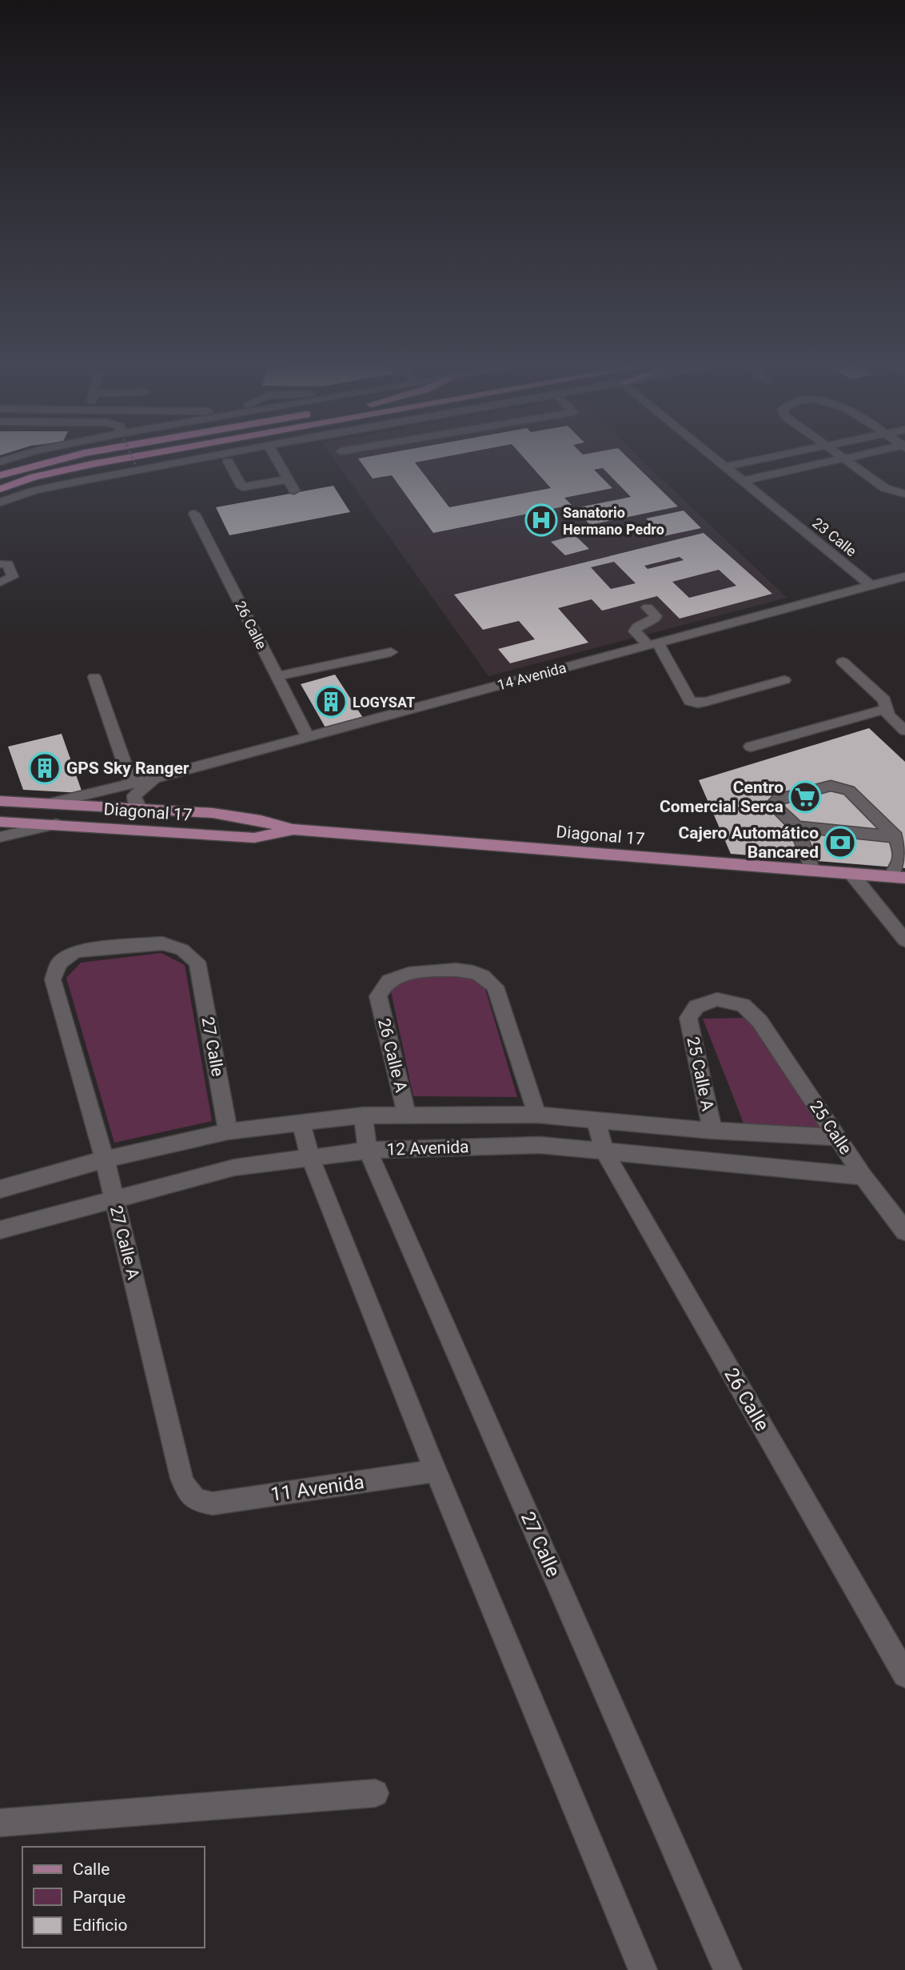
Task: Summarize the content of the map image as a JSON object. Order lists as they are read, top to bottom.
{
  "streets": {
    "main road": ["Diagonal 17"],
    "street": [
      "23 Calle",
      "26 Calle",
      "14 Avenida",
      "27 Calle",
      "26 Calle A",
      "25 Calle A",
      "25 Calle",
      "12 Avenida",
      "27 Calle A",
      "11 Avenida"
    ]
  },
  "crossings": [
    ["23 Calle", "14 Avenida"],
    ["26 Calle", "14 Avenida"],
    ["26 Calle", "12 Avenida"],
    ["14 Avenida", "Diagonal 17"],
    ["27 Calle", "12 Avenida"],
    ["27 Calle", "27 Calle A"],
    ["26 Calle A", "12 Avenida"],
    ["25 Calle A", "25 Calle"],
    ["25 Calle A", "12 Avenida"],
    ["25 Calle", "12 Avenida"],
    ["12 Avenida", "27 Calle A"],
    ["27 Calle A", "11 Avenida"]
  ],
  "places": {
    "hospital": ["Sanatorio Hermano Pedro"],
    "building": ["LOGYSAT", "GPS Sky Ranger"],
    "supermarket": ["Centro Comercial Serca"],
    "bank": ["Cajero Automático Bancared"]
  },
  "legend": ["Calle", "Parque", "Edificio"]
}
